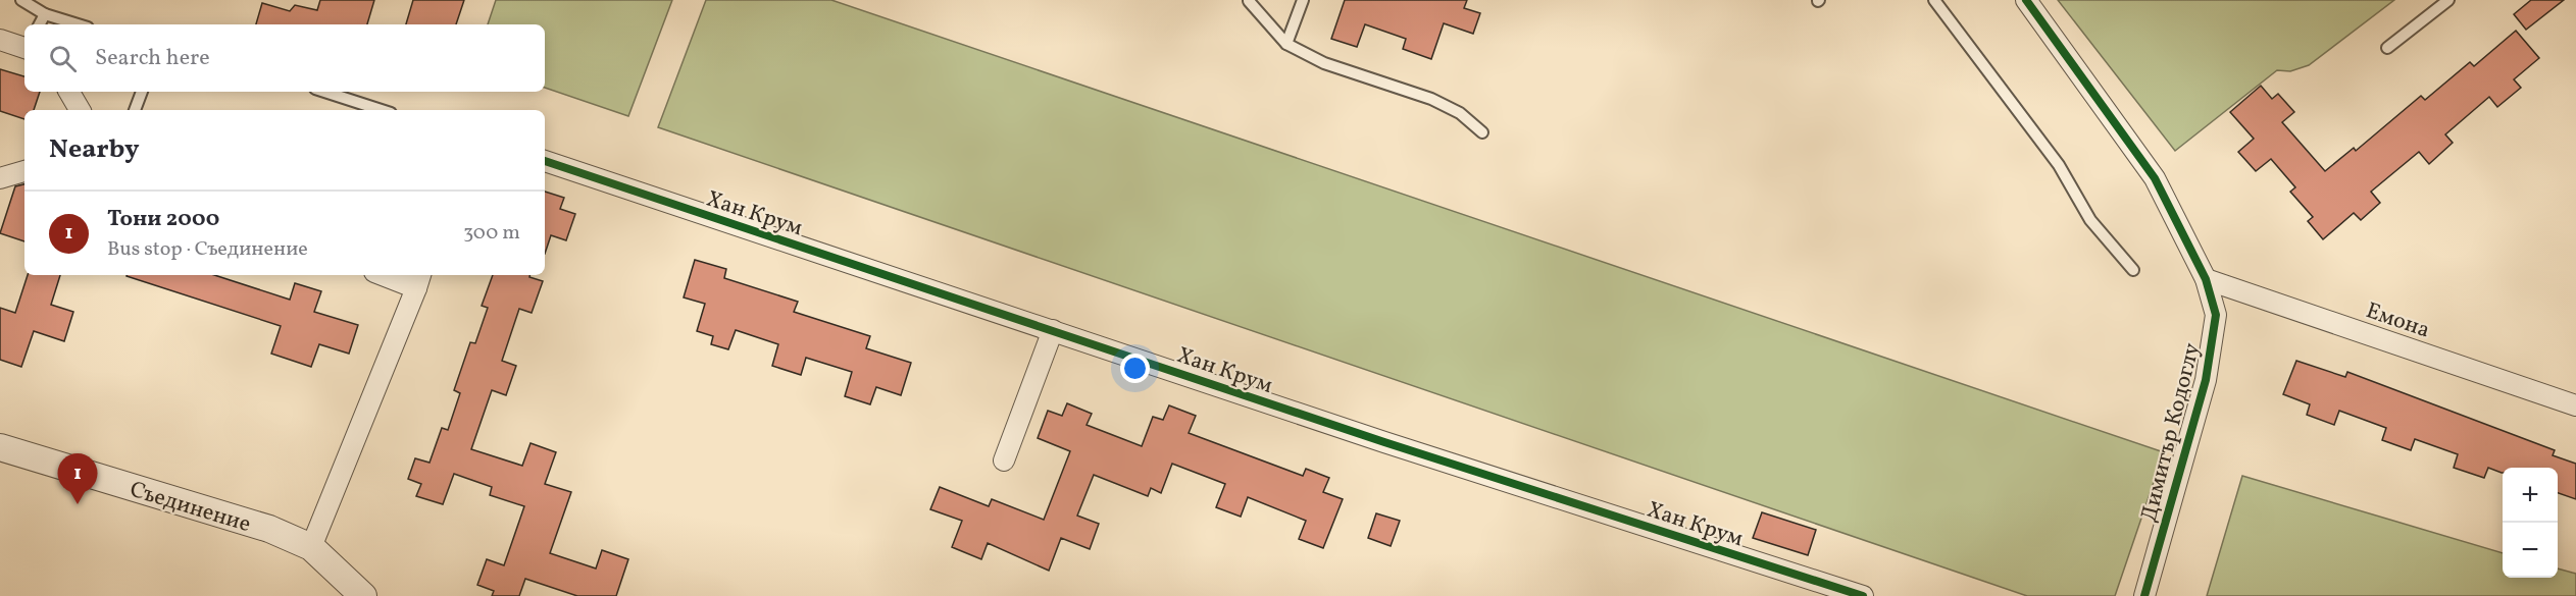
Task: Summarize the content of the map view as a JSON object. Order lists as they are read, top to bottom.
{
  "streets": {
    "street": [
      "Хан Крум",
      "Емона",
      "Димитър Кодоглу",
      "Съединение"
    ]
  },
  "crossings": [
    ["Емона", "Димитър Кодоглу"]
  ],
  "page": {
    "search": "Search here",
    "heading": "Nearby",
    "list": [
      {
        "mark": "1",
        "name": "Тони 2000",
        "note": "Bus stop · Съединение",
        "value": "300 m"
      }
    ],
    "pins": "1",
    "map_buttons": ["+", "−"]
  }
}
